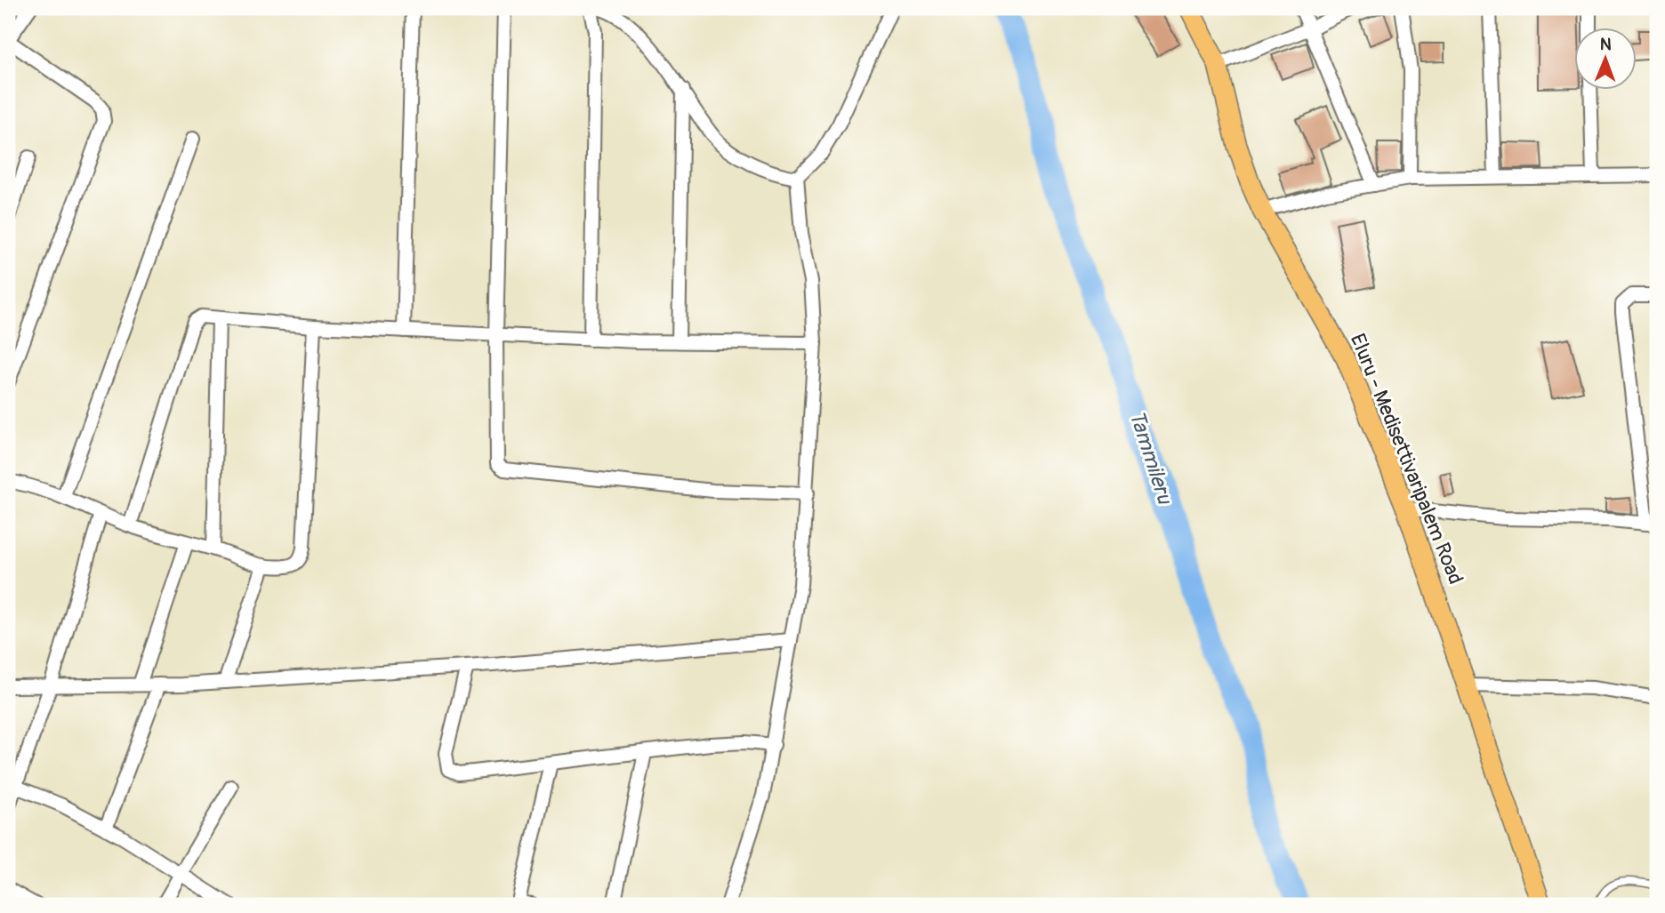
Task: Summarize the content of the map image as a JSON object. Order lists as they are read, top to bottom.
{
  "streets": {
    "main road": ["Eluru - Medisettivaripalem Road"]
  },
  "water": ["Tammileru"],
  "north": "top"
}
